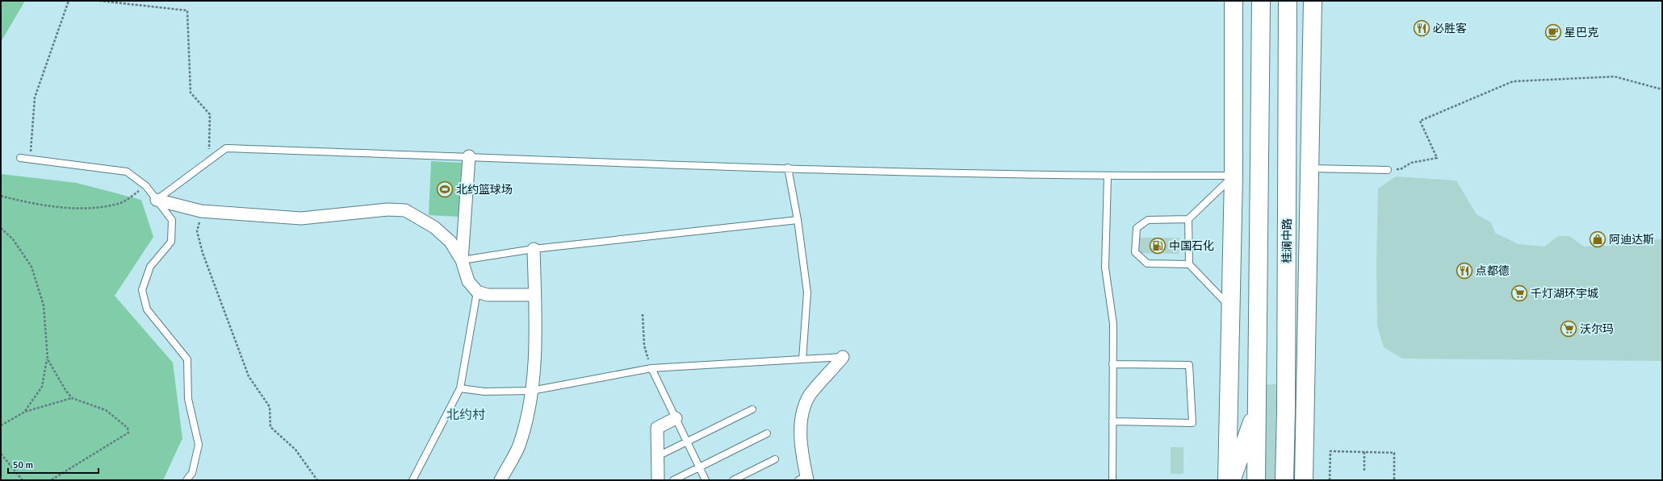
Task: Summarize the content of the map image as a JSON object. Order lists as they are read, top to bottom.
{
  "streets": {
    "main road": ["桂澜中路"]
  },
  "districts": ["北约村"],
  "places": {
    "restaurant": ["必胜客", "点都德"],
    "cafe": ["星巴克"],
    "sports": ["北约篮球场"],
    "shop": ["阿迪达斯"],
    "fuel station": ["中国石化"],
    "supermarket": ["千灯湖环宇城", "沃尔玛"]
  },
  "scale_bar": "50 m"
}
